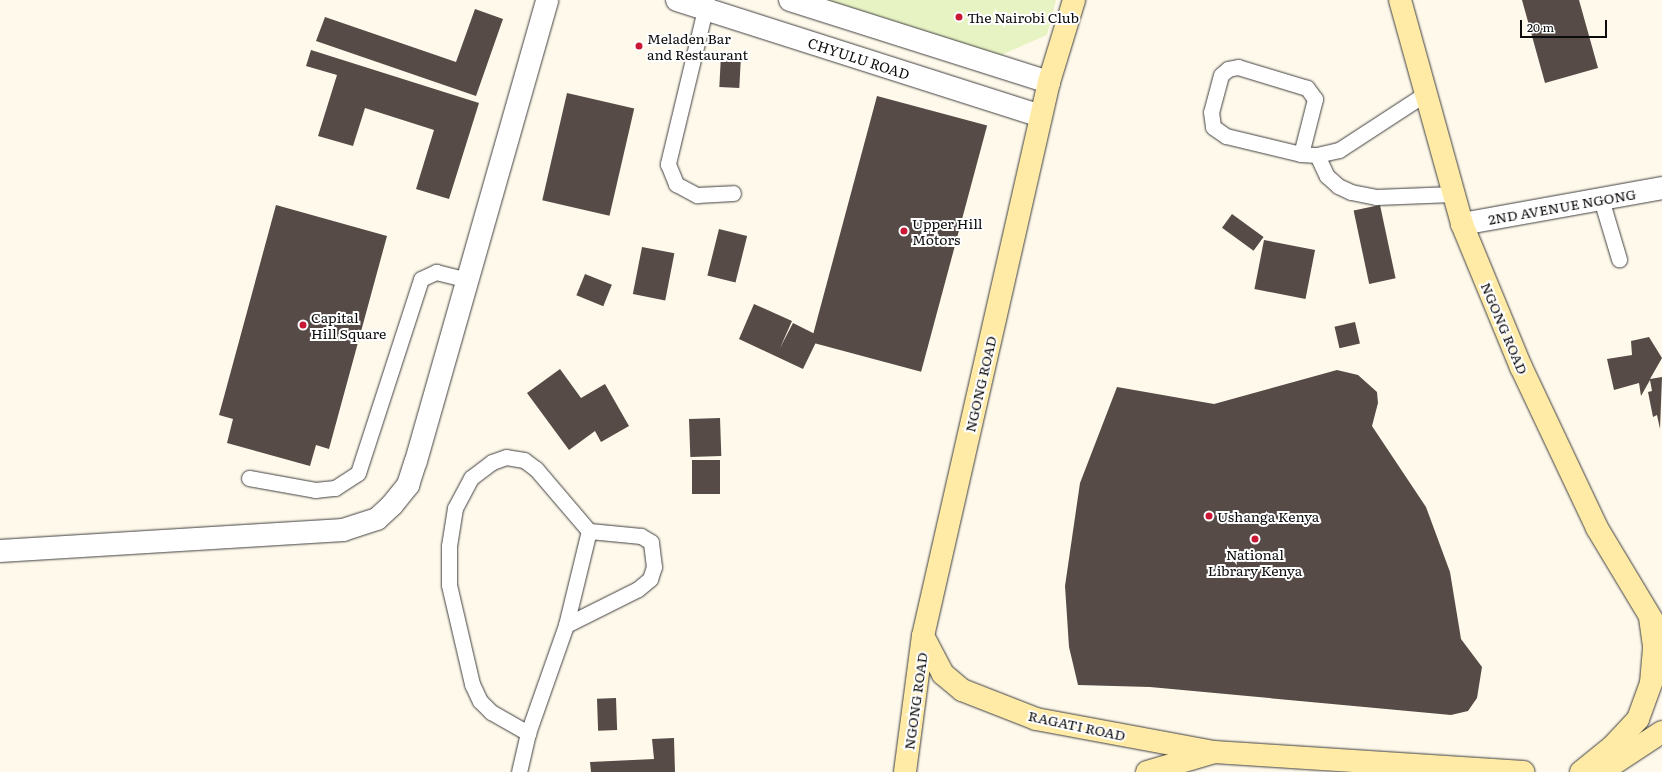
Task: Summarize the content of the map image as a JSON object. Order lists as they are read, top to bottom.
{
  "streets": {
    "main road": ["NGONG ROAD", "RAGATI ROAD"],
    "street": ["CHYULU ROAD", "2ND AVENUE NGONG"]
  },
  "crossings": [
    ["CHYULU ROAD", "NGONG ROAD"],
    ["2ND AVENUE NGONG", "NGONG ROAD"],
    ["NGONG ROAD", "RAGATI ROAD"]
  ],
  "places": [
    "The Nairobi Club",
    "Meladen Bar and Restaurant",
    "Upper Hill Motors",
    "Capital Hill Square",
    "Ushanga Kenya",
    "National Library Kenya"
  ],
  "scale_bar": "20 m"
}
